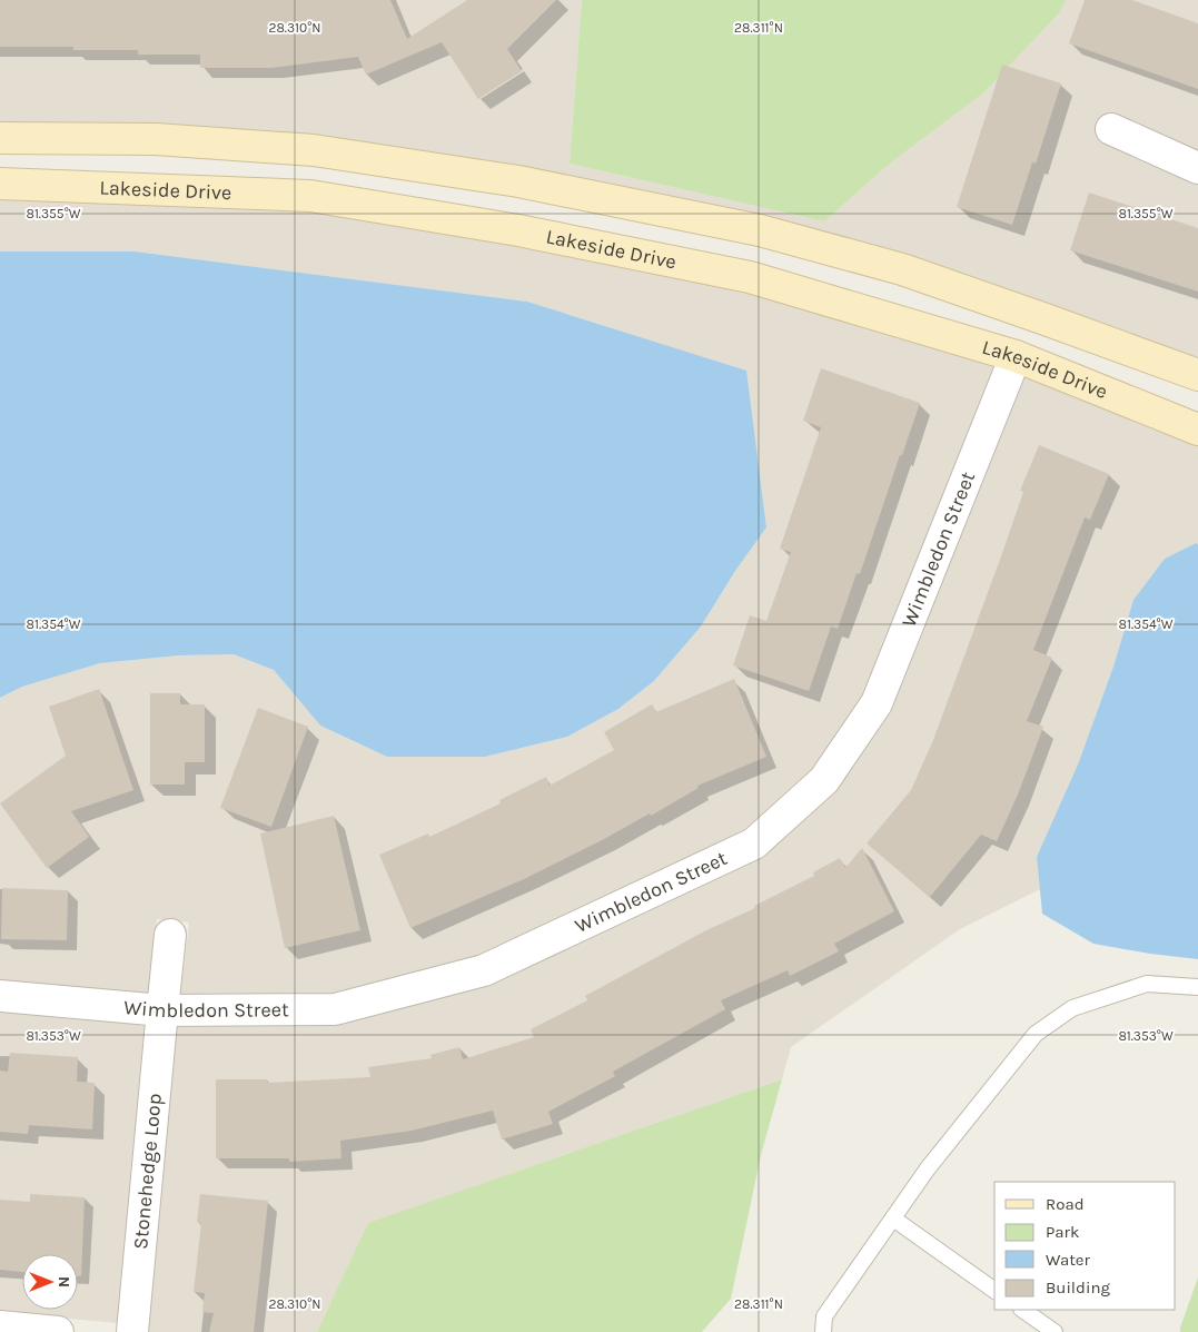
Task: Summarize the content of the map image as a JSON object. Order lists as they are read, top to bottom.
{
  "streets": {
    "street": ["Lakeside Drive", "Wimbledon Street", "Stonehedge Loop"]
  },
  "crossings": [
    ["Lakeside Drive", "Wimbledon Street"],
    ["Wimbledon Street", "Stonehedge Loop"]
  ],
  "legend": [
    "Road",
    "Park",
    "Water",
    "Building"
  ],
  "north": "right",
  "coordinates": [
    "28.310°N",
    "28.311°N",
    "81.355°W",
    "81.354°W",
    "81.353°W"
  ]
}
